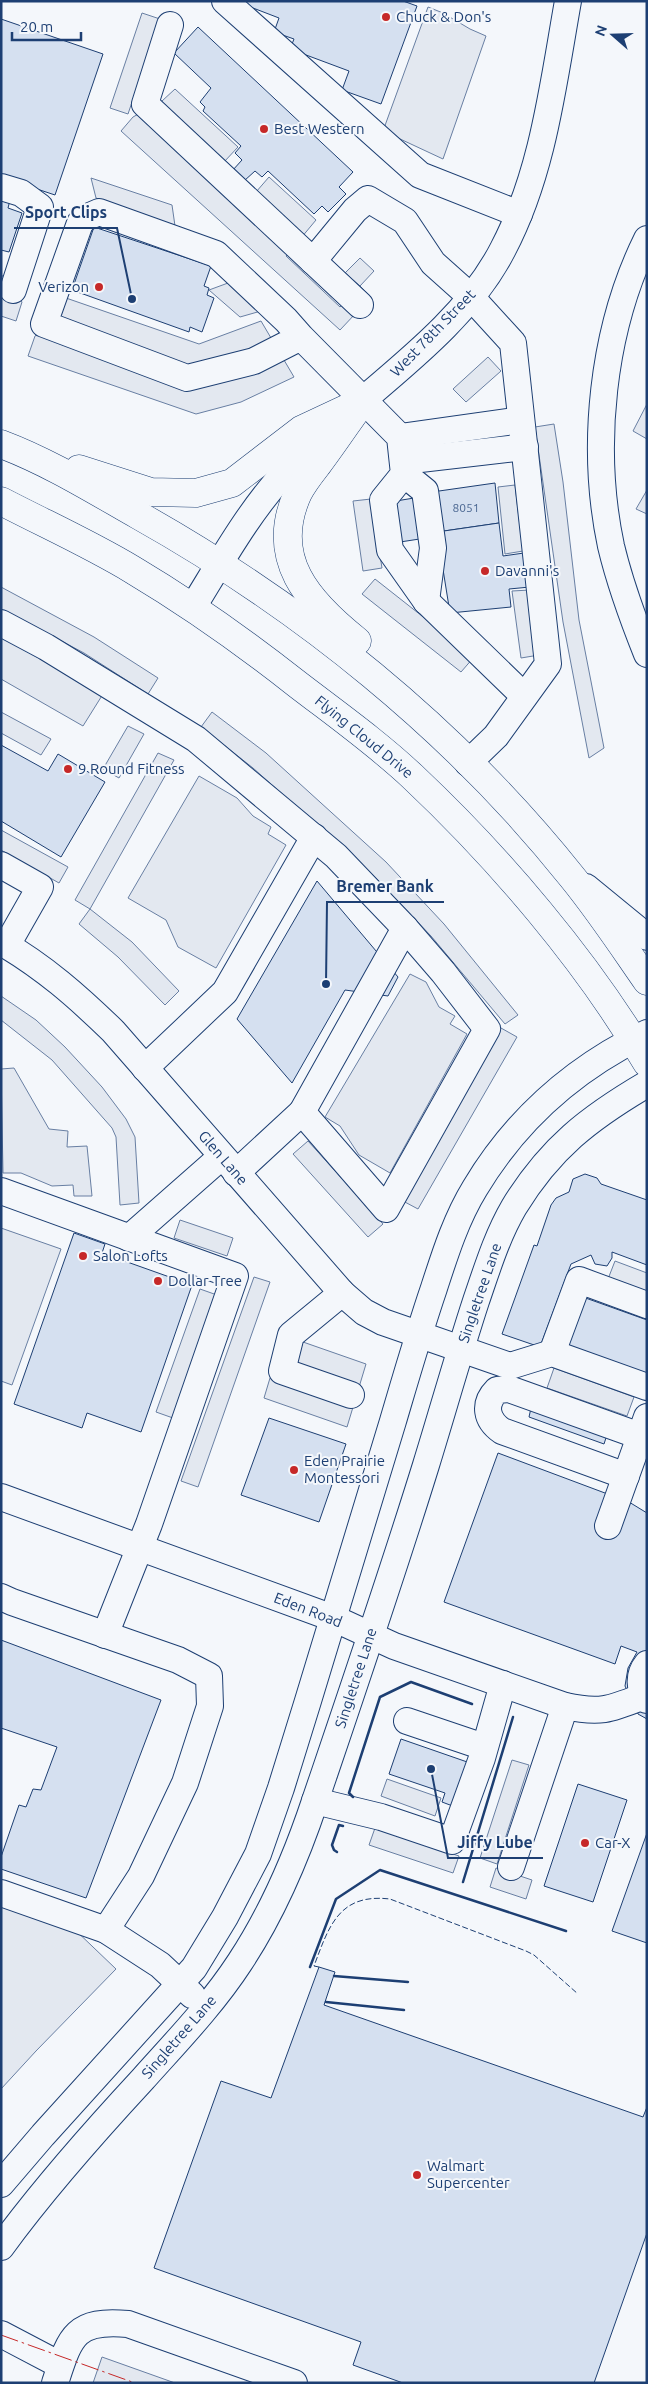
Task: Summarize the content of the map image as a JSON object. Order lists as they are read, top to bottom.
{
  "streets": {
    "main road": ["Flying Cloud Drive"],
    "street": [
      "West 78th Street",
      "Glen Lane",
      "Singletree Lane",
      "Eden Road"
    ]
  },
  "crossings": [
    ["West 78th Street", "Flying Cloud Drive"],
    ["Glen Lane", "Singletree Lane"],
    ["Singletree Lane", "Eden Road"]
  ],
  "places": [
    "Chuck & Don's",
    "Best Western",
    "Verizon",
    "Sport Clips",
    "Davanni's",
    "9 Round Fitness",
    "Bremer Bank",
    "Salon Lofts",
    "Dollar Tree",
    "Eden Prairie Montessori",
    "Jiffy Lube",
    "Car-X",
    "Walmart Supercenter"
  ],
  "house_numbers": ["8051"],
  "scale_bar": "20 m",
  "north": "left"
}
